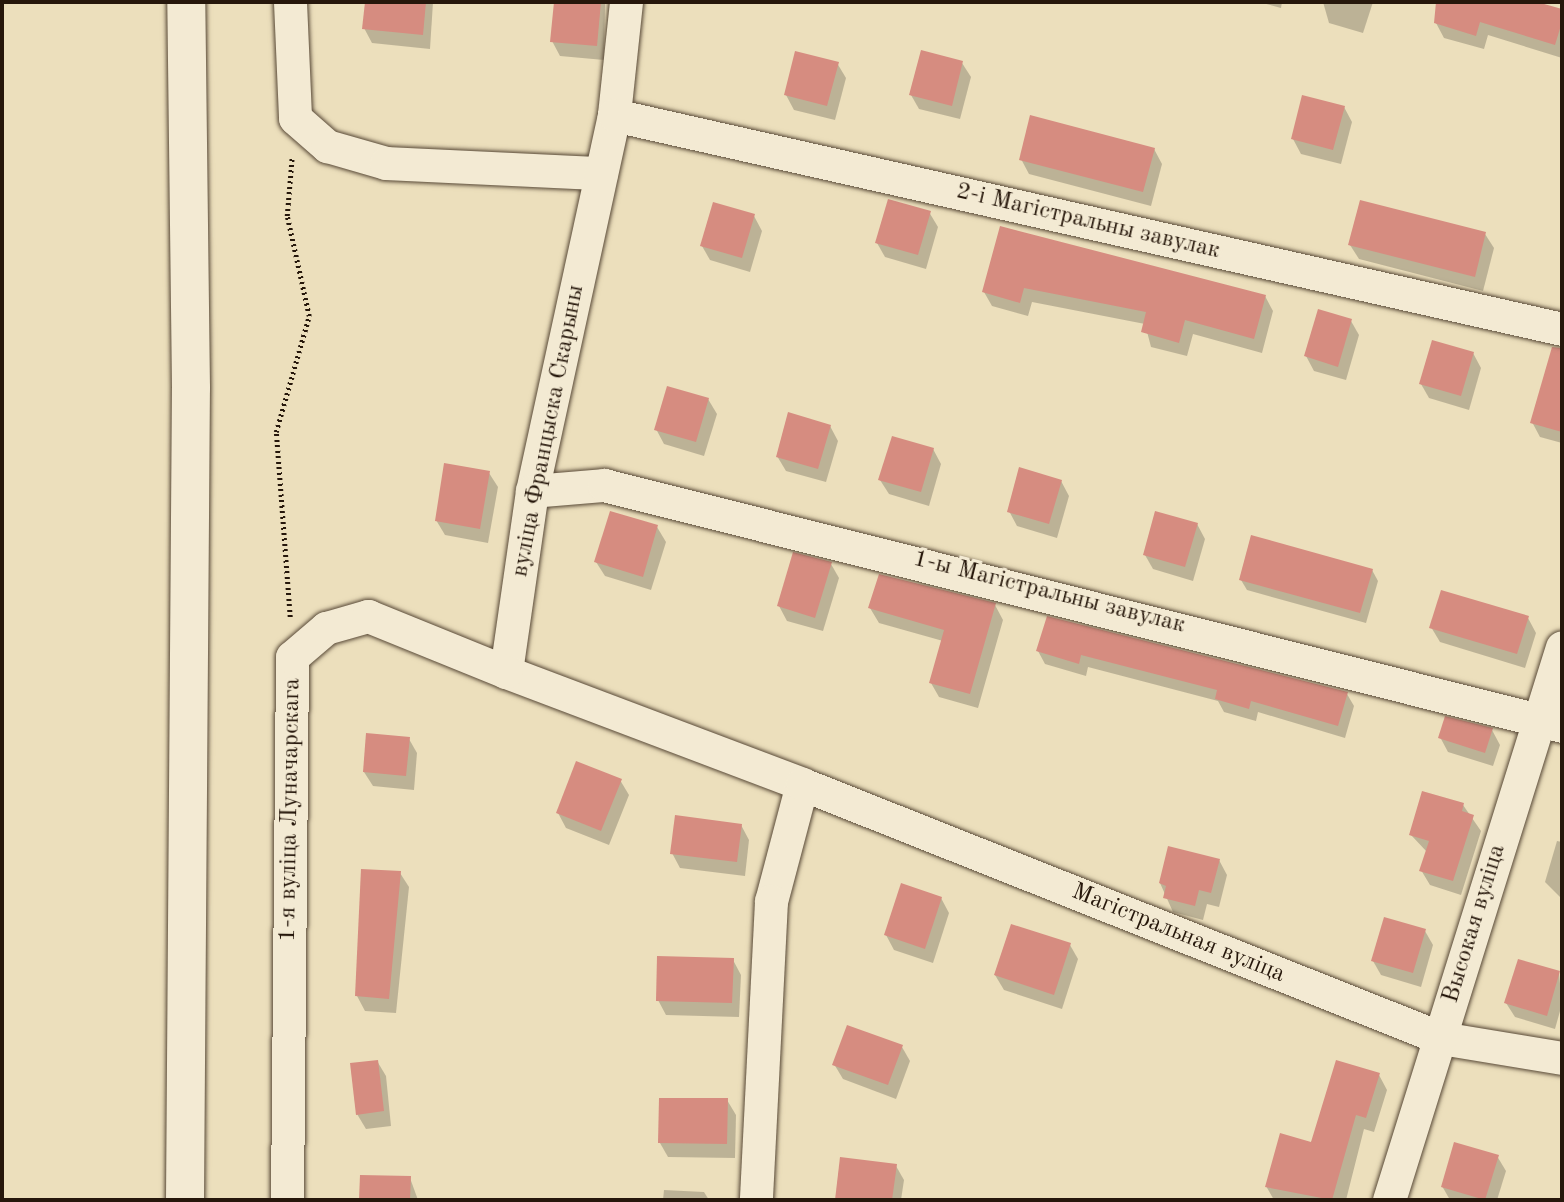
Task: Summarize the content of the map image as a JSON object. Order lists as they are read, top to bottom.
{
  "streets": {
    "street": [
      "2-і Магістральны завулак",
      "вуліца Францыска Скарыны",
      "1-ы Магістральны завулак",
      "1-я вуліца Луначарскага",
      "Высокая вуліца",
      "Магістральная вуліца"
    ]
  },
  "crossings": [
    ["2-і Магістральны завулак", "вуліца Францыска Скарыны"],
    ["вуліца Францыска Скарыны", "1-ы Магістральны завулак"],
    ["вуліца Францыска Скарыны", "1-я вуліца Луначарскага"],
    ["1-ы Магістральны завулак", "Высокая вуліца"],
    ["Высокая вуліца", "Магістральная вуліца"]
  ]
}
